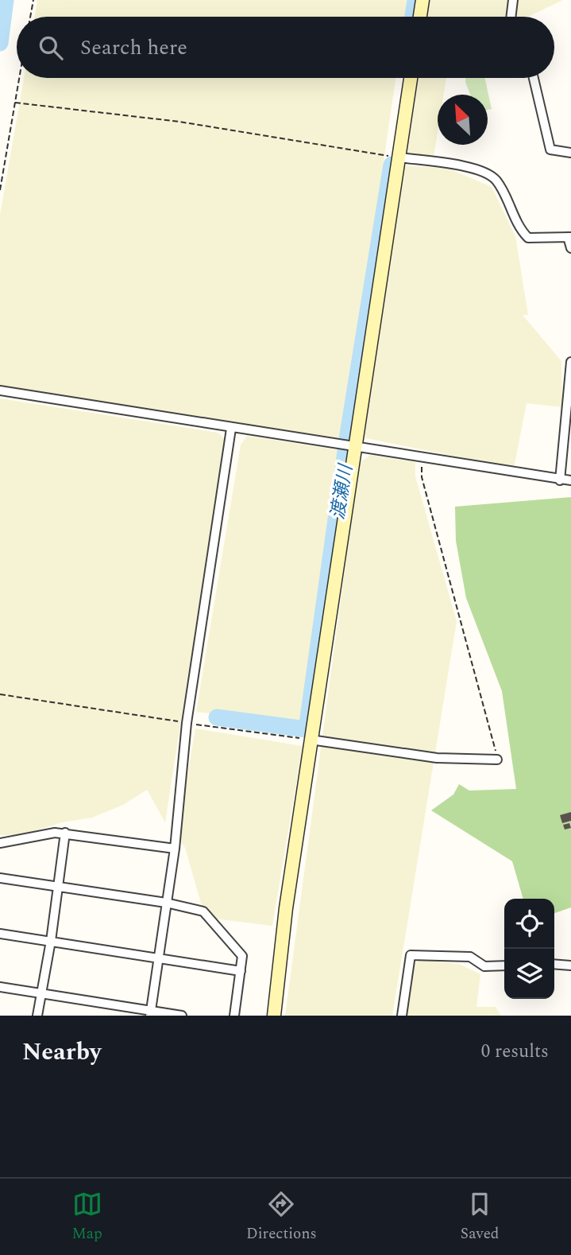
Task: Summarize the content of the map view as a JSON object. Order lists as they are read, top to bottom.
{
  "water": ["渡瀬川"],
  "north": "top left",
  "page": {
    "search": "Search here",
    "heading": ["Nearby", "0 results"],
    "nav": ["Map", "Directions", "Saved"]
  }
}
